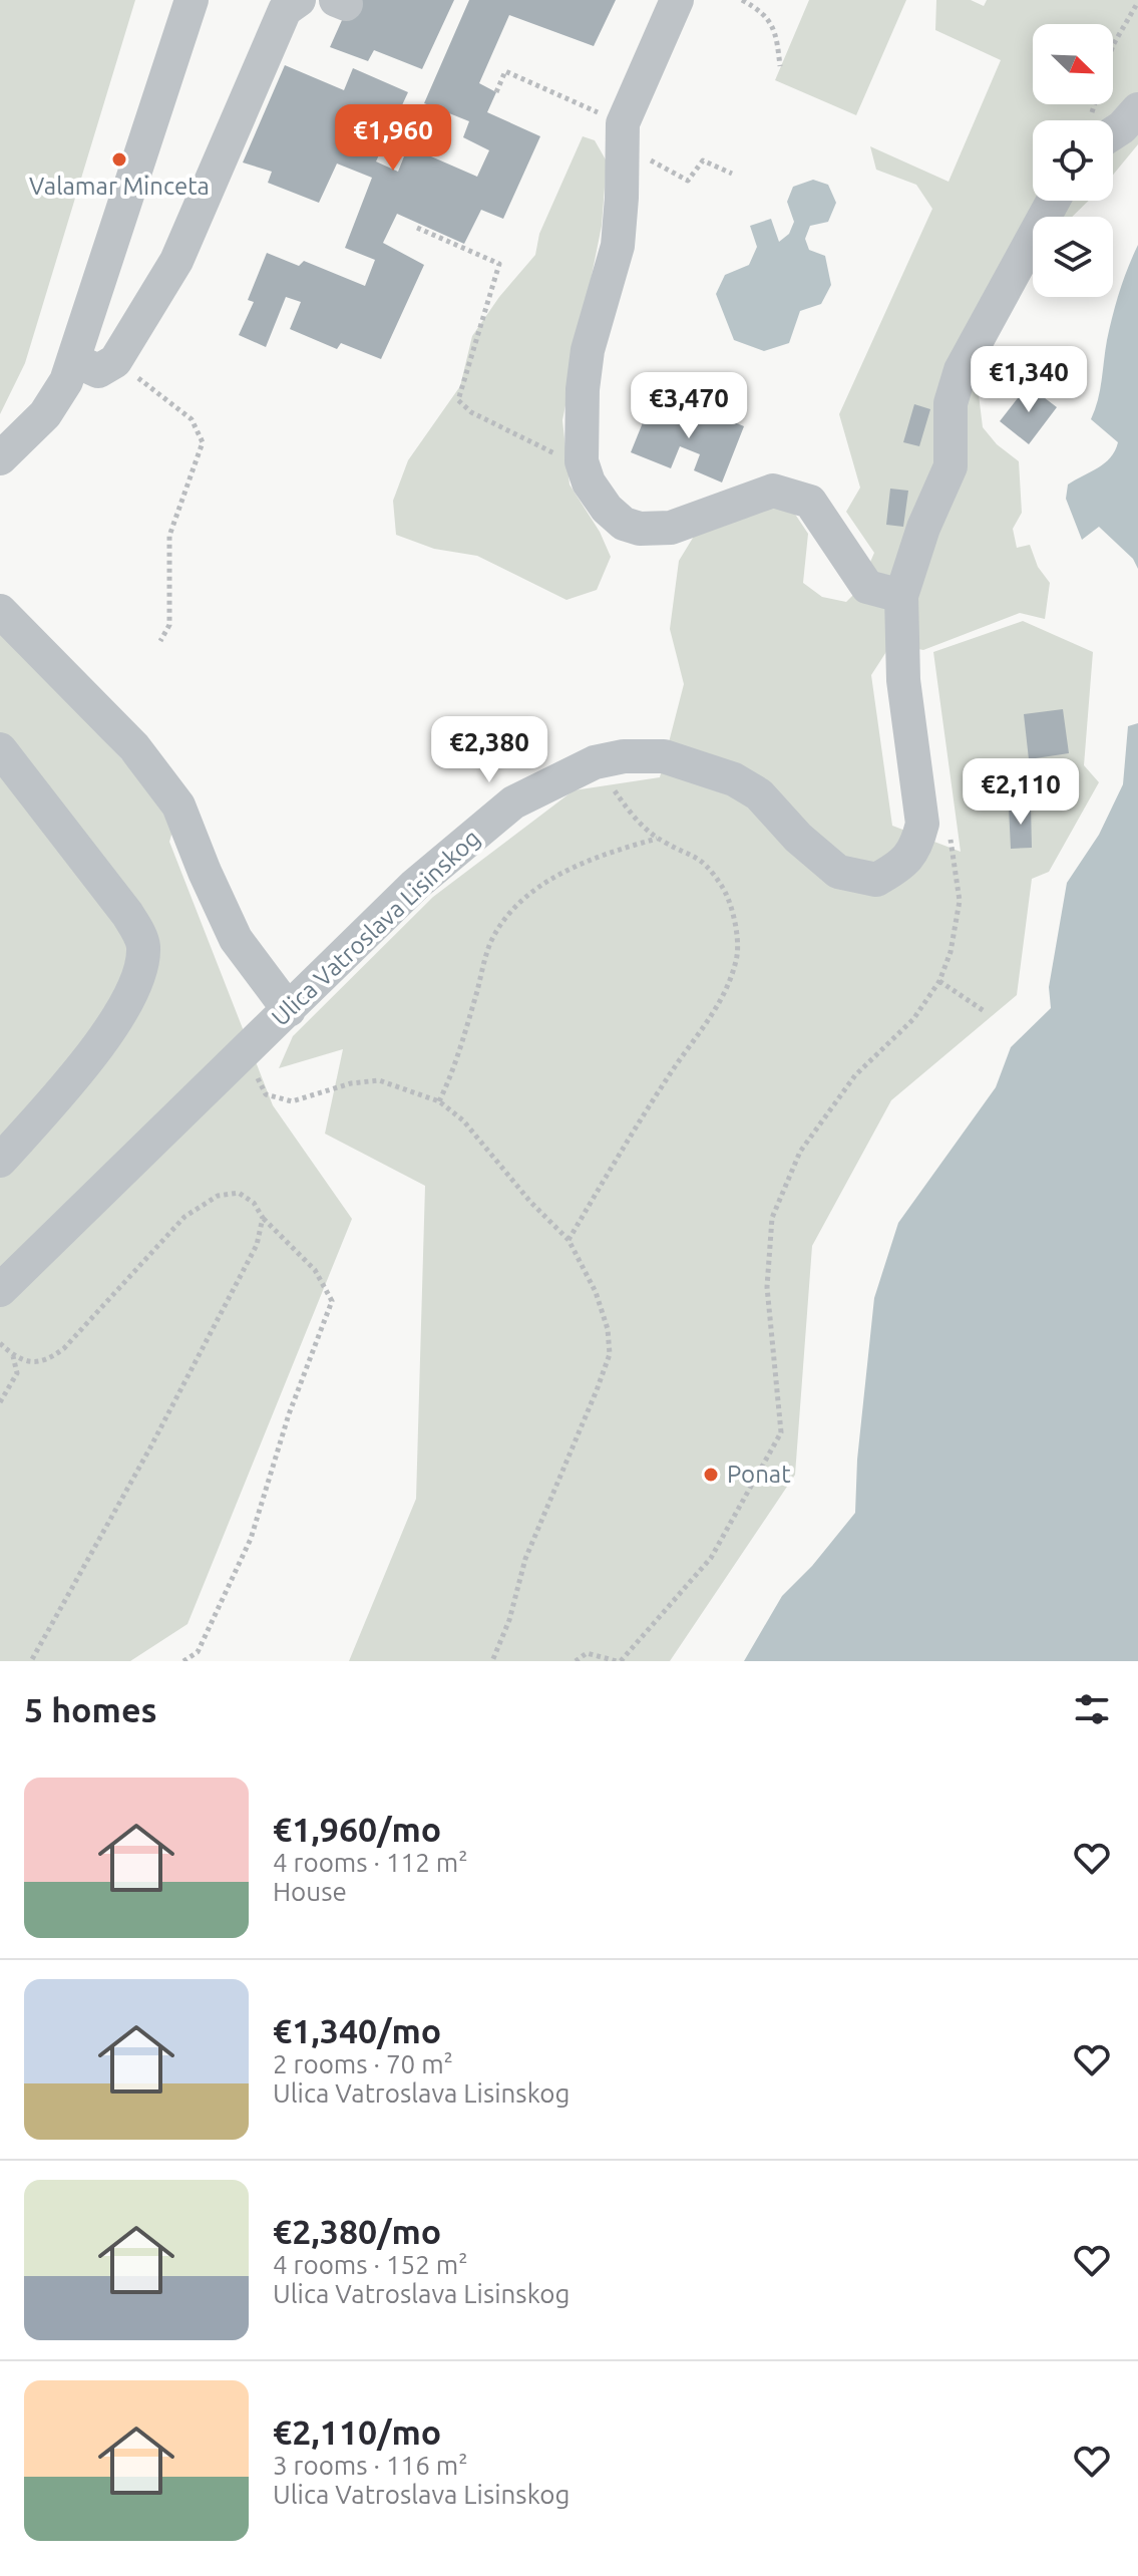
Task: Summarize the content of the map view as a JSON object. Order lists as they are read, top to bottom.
{
  "streets": {
    "street": ["Ulica Vatroslava Lisinskog"]
  },
  "places": ["Valamar Minceta", "Ponat"],
  "north": "bottom right",
  "page": {
    "price": [
      "€1,960",
      "€1,340",
      "€3,470",
      "€2,380",
      "€2,110"
    ],
    "heading": "5 homes",
    "list": [
      {
        "name": "€1,960/mo",
        "note": "4 rooms · 112 m² · House"
      },
      {
        "name": "€1,340/mo",
        "note": "2 rooms · 70 m² · Ulica Vatroslava Lisinskog"
      },
      {
        "name": "€2,380/mo",
        "note": "4 rooms · 152 m² · Ulica Vatroslava Lisinskog"
      },
      {
        "name": "€2,110/mo",
        "note": "3 rooms · 116 m² · Ulica Vatroslava Lisinskog"
      }
    ]
  }
}
